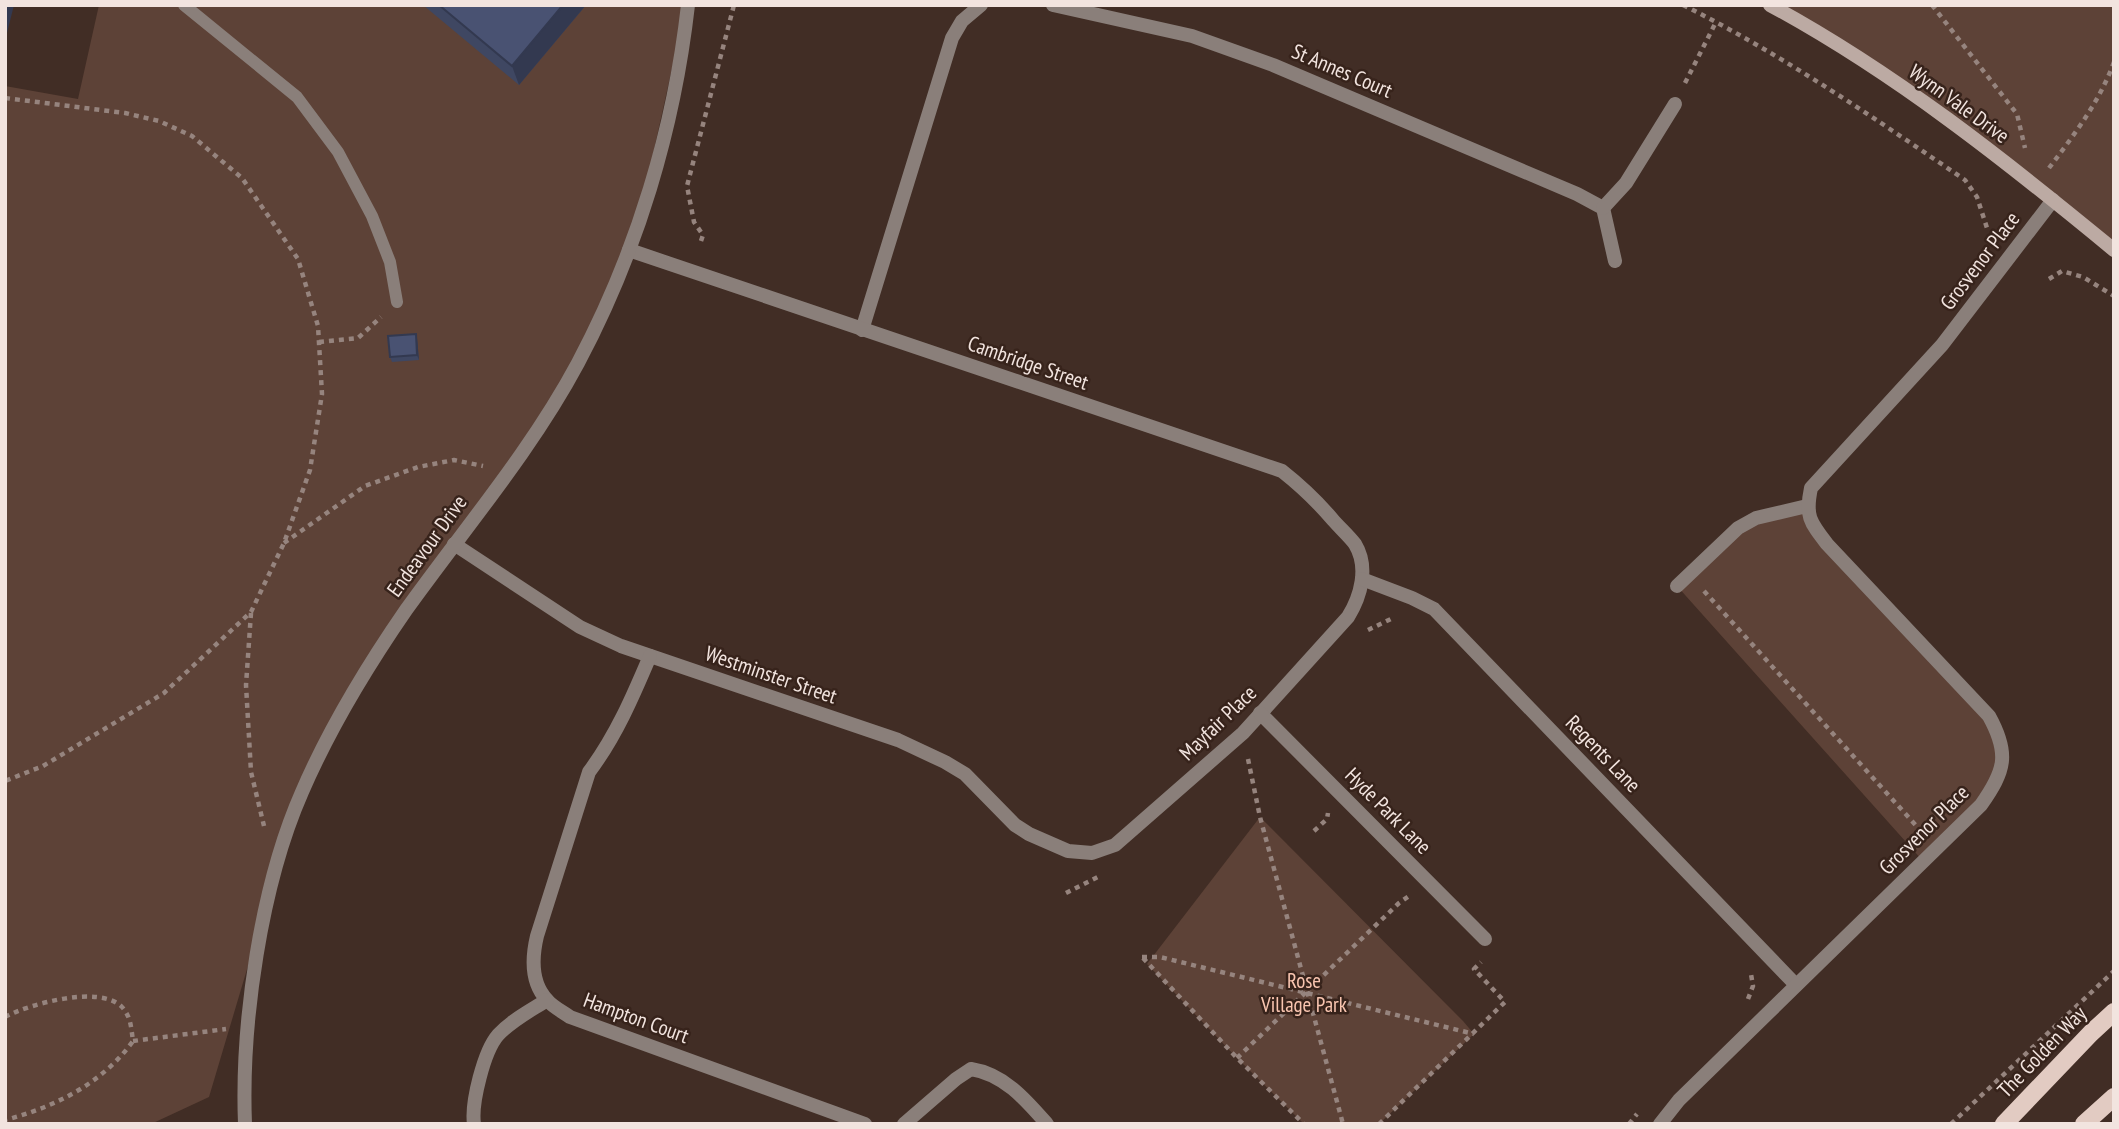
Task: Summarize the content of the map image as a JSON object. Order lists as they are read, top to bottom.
{
  "streets": {
    "main road": ["Wynn Vale Drive", "The Golden Way"],
    "street": [
      "St Annes Court",
      "Grosvenor Place",
      "Cambridge Street",
      "Endeavour Drive",
      "Westminster Street",
      "Mayfair Place",
      "Regents Lane",
      "Hyde Park Lane",
      "Hampton Court"
    ]
  },
  "crossings": [
    ["Wynn Vale Drive", "Grosvenor Place"],
    ["Grosvenor Place", "Regents Lane"],
    ["Cambridge Street", "Endeavour Drive"],
    ["Cambridge Street", "Mayfair Place"],
    ["Cambridge Street", "Regents Lane"],
    ["Endeavour Drive", "Westminster Street"],
    ["Westminster Street", "Mayfair Place"],
    ["Mayfair Place", "Regents Lane"],
    ["Mayfair Place", "Hyde Park Lane"]
  ],
  "parks": ["Rose Village Park"]
}
